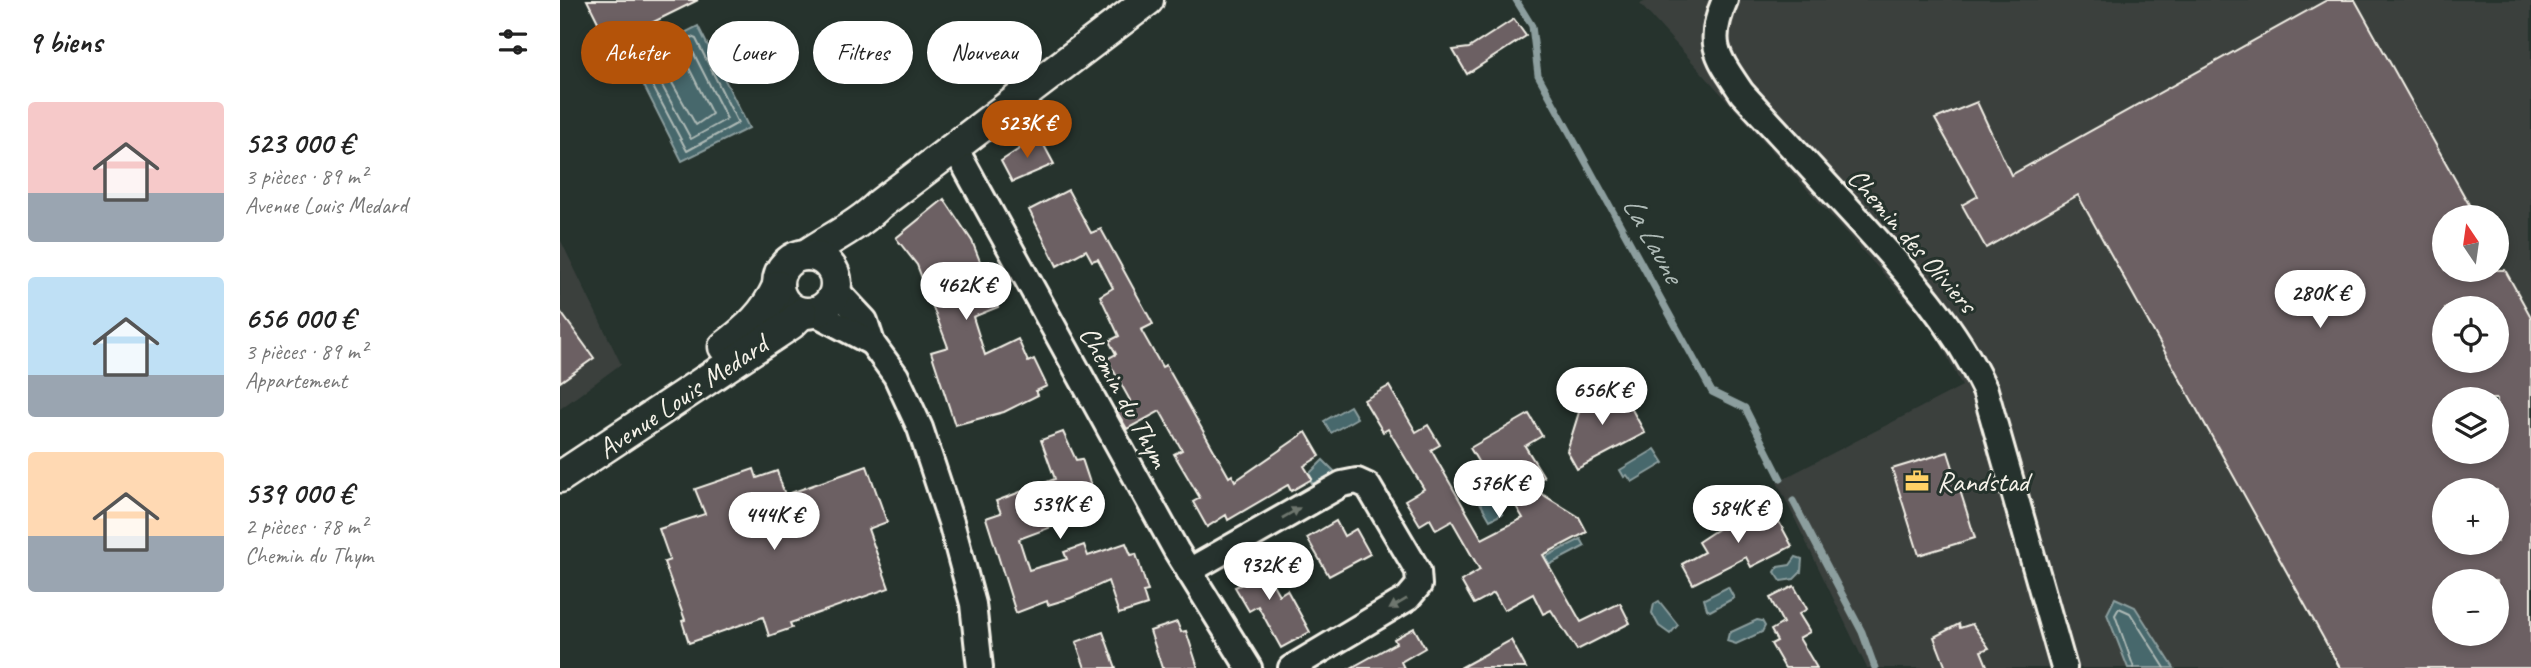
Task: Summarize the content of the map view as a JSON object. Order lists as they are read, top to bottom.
{
  "streets": {
    "street": ["Chemin des Oliviers", "Avenue Louis Medard", "Chemin du Thym"]
  },
  "water": ["La Laune"],
  "places": {
    "office": ["Randstad"]
  },
  "north": "top",
  "page": {
    "heading": "9 biens",
    "chip": [
      "Acheter",
      "Louer",
      "Filtres",
      "Nouveau"
    ],
    "list": [
      {
        "name": "523 000 €",
        "note": "3 pièces · 89 m² · Avenue Louis Medard"
      },
      {
        "name": "656 000 €",
        "note": "3 pièces · 89 m² · Appartement"
      },
      {
        "name": "539 000 €",
        "note": "2 pièces · 78 m² · Chemin du Thym"
      }
    ],
    "price": [
      "523K €",
      "462K €",
      "280K €",
      "656K €",
      "576K €",
      "539K €",
      "584K €",
      "444K €",
      "932K €"
    ],
    "map_buttons": ["+", "−"]
  }
}
